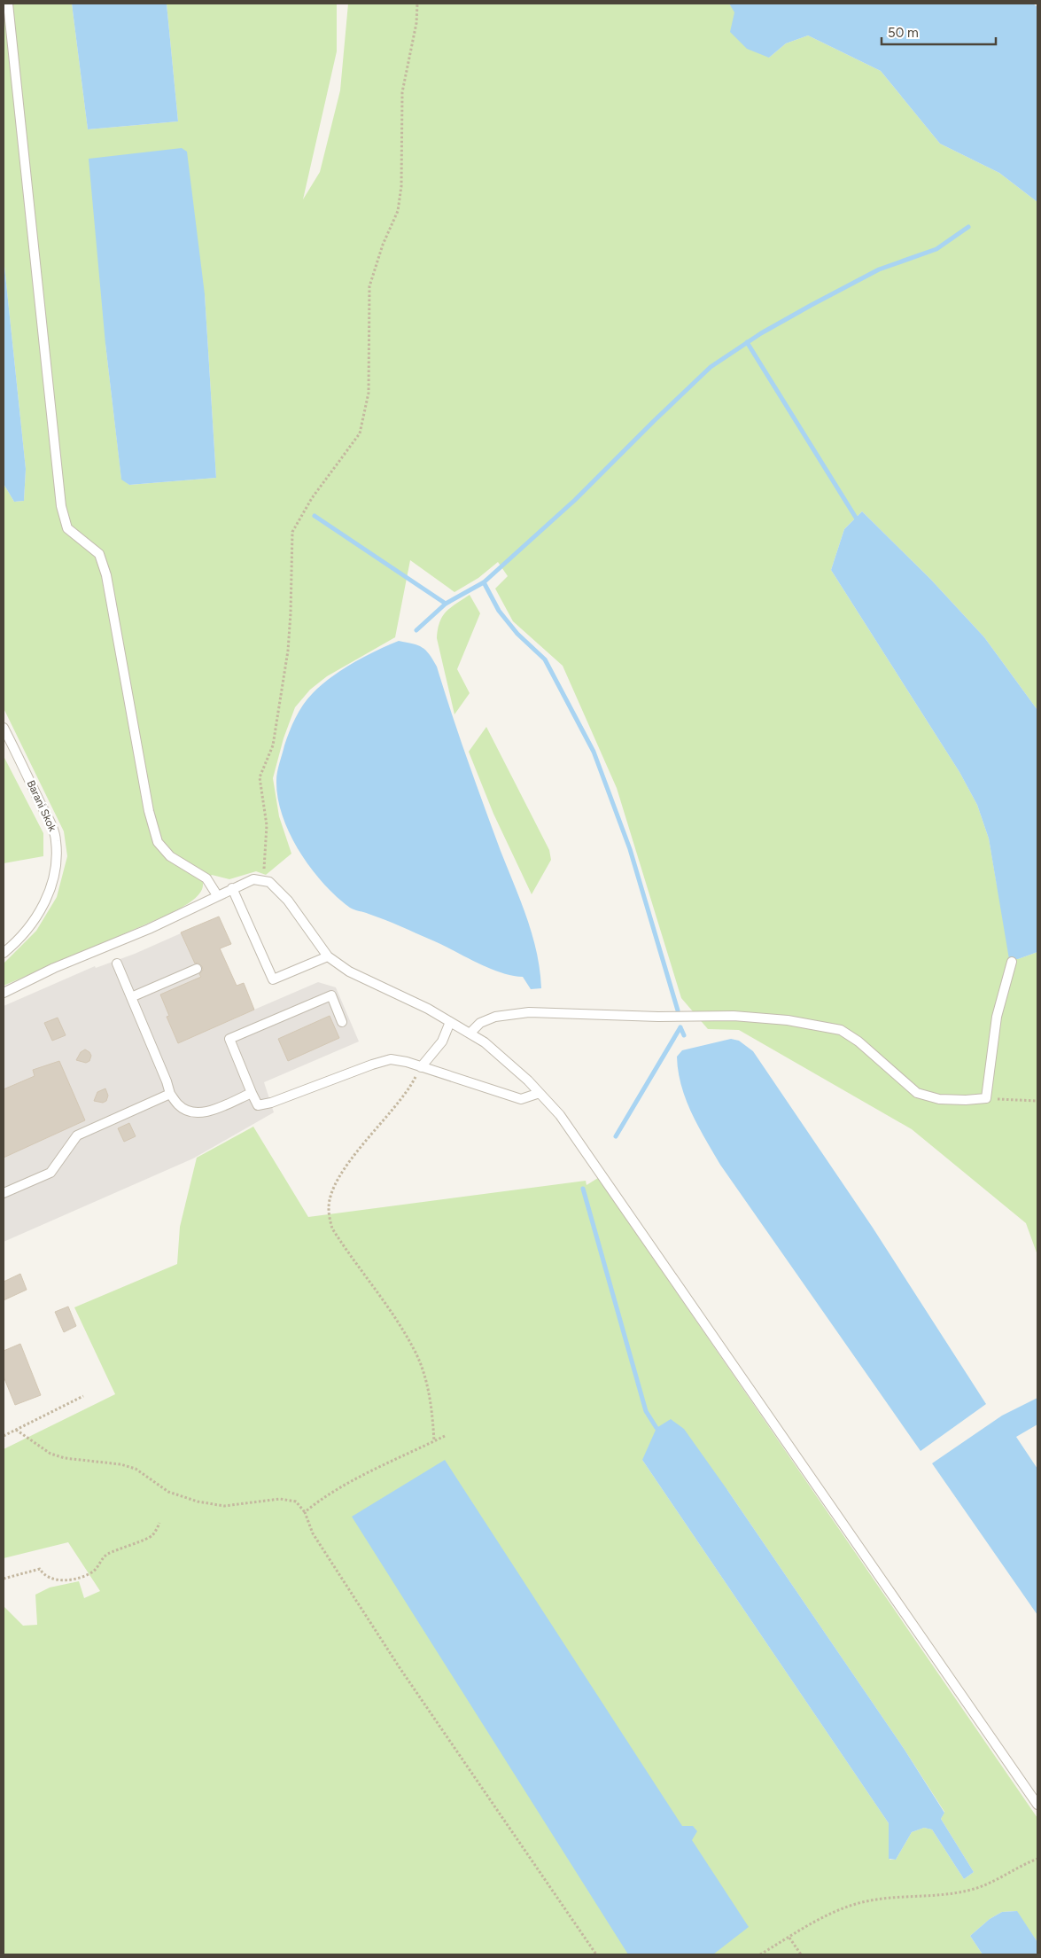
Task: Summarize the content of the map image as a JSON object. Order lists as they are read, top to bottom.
{
  "streets": {
    "lane": ["Barani Skok"]
  },
  "scale_bar": "50 m"
}
